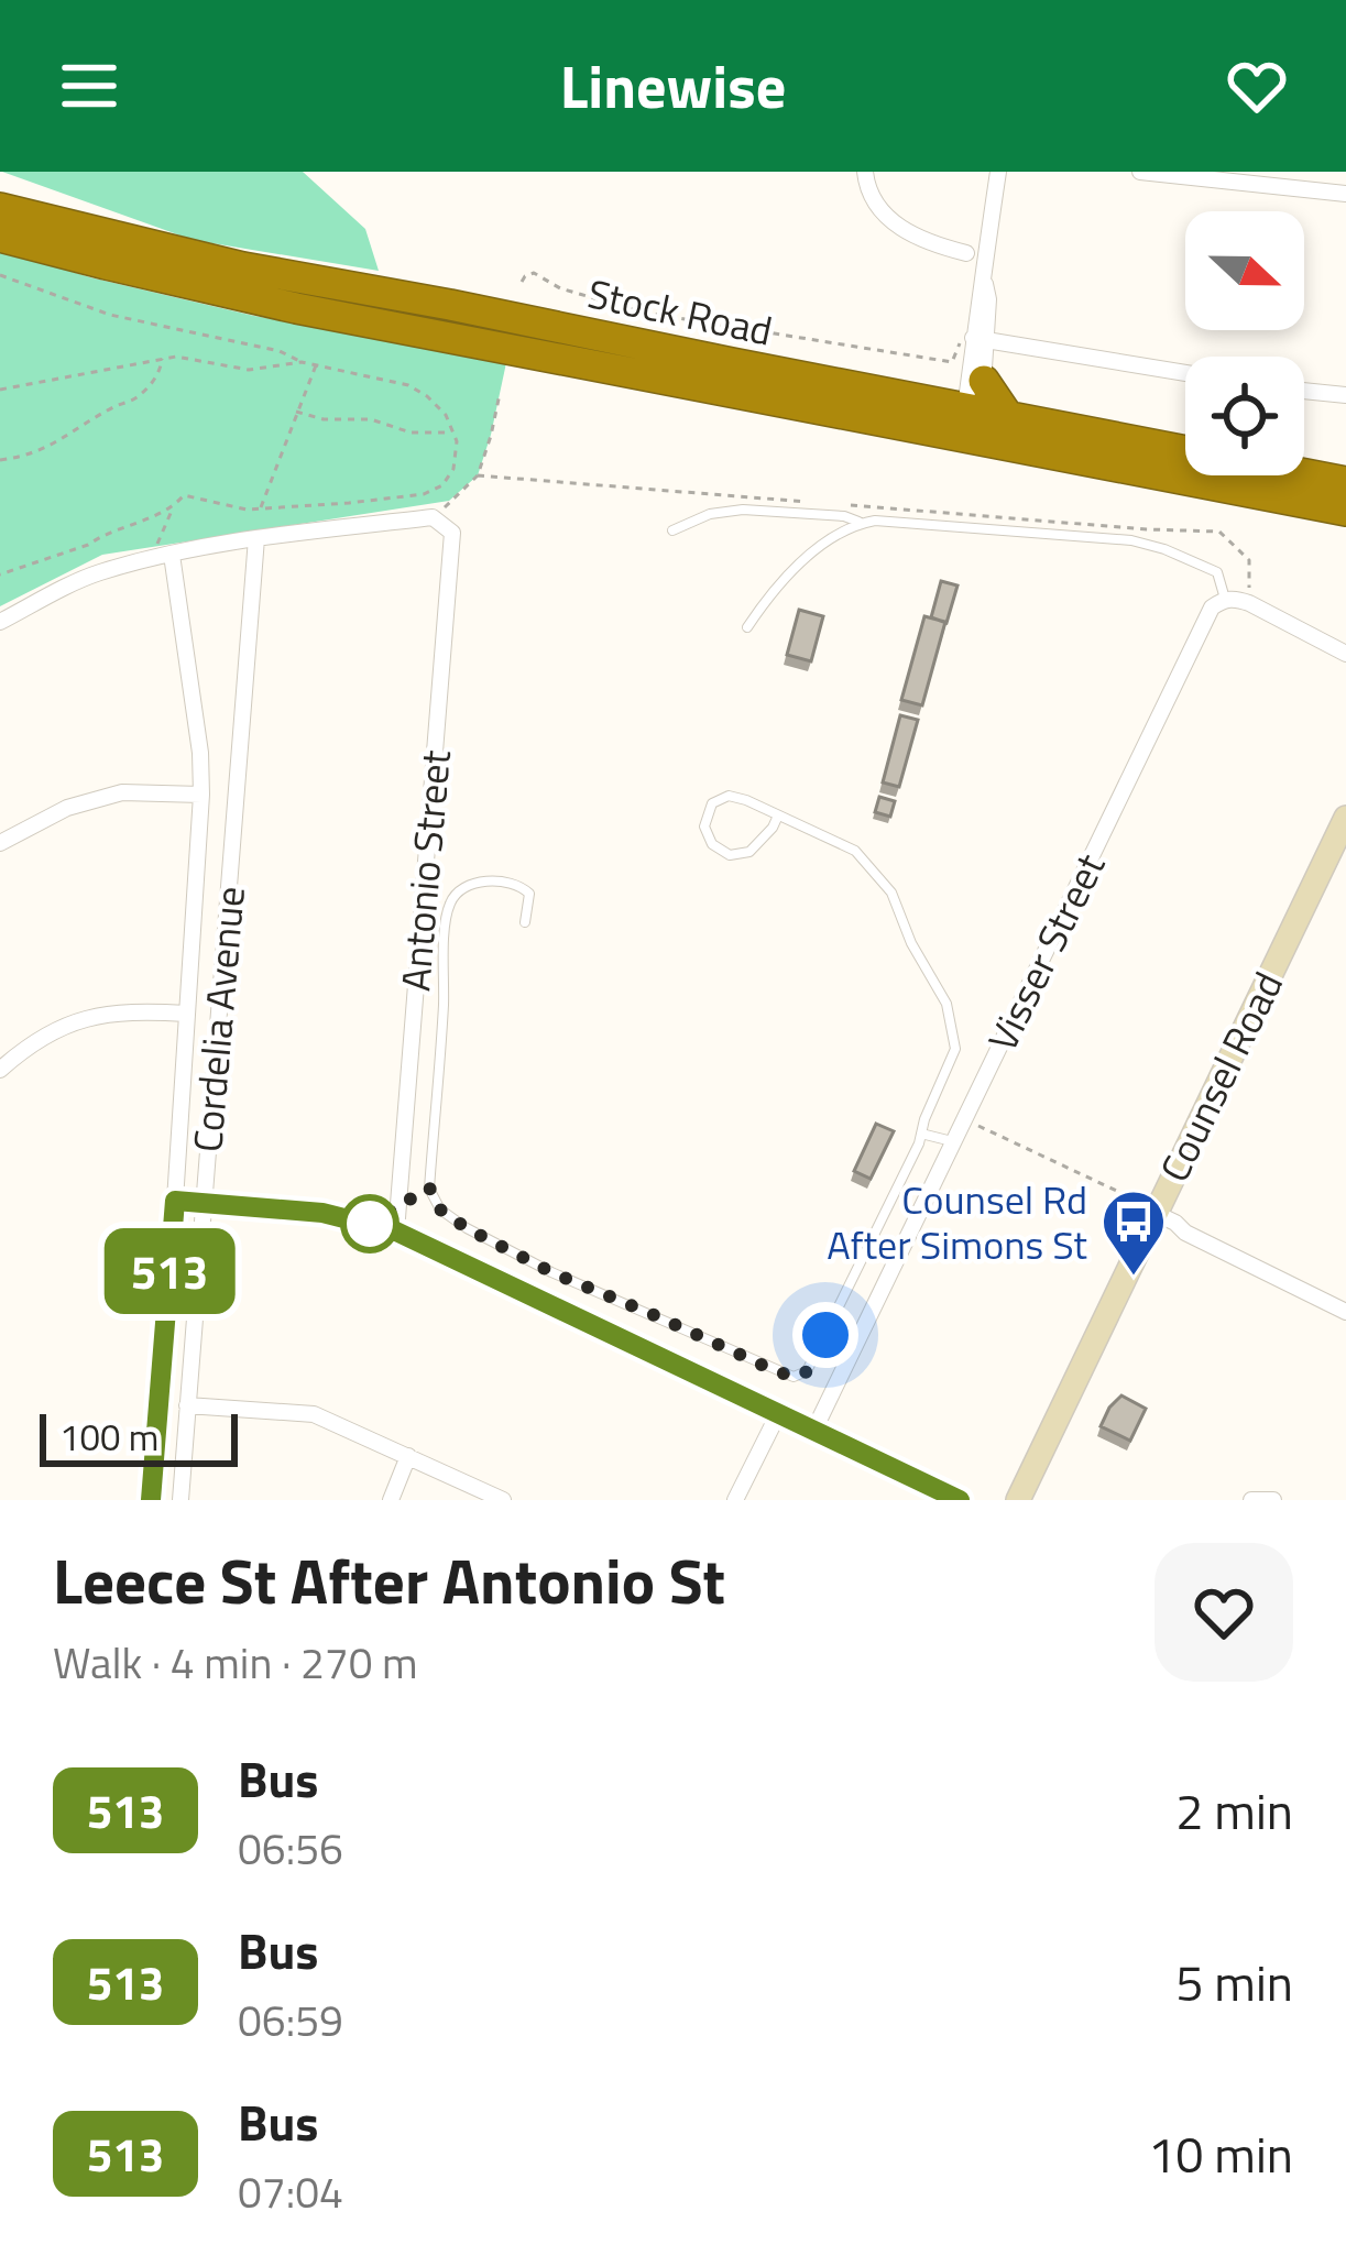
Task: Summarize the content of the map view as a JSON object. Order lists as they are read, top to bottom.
{
  "streets": {
    "highway": ["Stock Road"],
    "street": [
      "Antonio Street",
      "Visser Street",
      "Cordelia Avenue",
      "Counsel Road"
    ]
  },
  "places": {
    "bus stop": ["Counsel Rd After Simons St"]
  },
  "lines": ["bus line 513"],
  "scale_bar": "100 m",
  "north": "right",
  "page": {
    "header": "Linewise",
    "on_map": "513",
    "scale": "100 m",
    "heading": ["Leece St After Antonio St", "Walk · 4 min · 270 m"],
    "list": [
      {
        "mark": "513",
        "name": "Bus",
        "note": "06:56",
        "value": "2 min"
      },
      {
        "mark": "513",
        "name": "Bus",
        "note": "06:59",
        "value": "5 min"
      },
      {
        "mark": "513",
        "name": "Bus",
        "note": "07:04",
        "value": "10 min"
      }
    ]
  }
}
